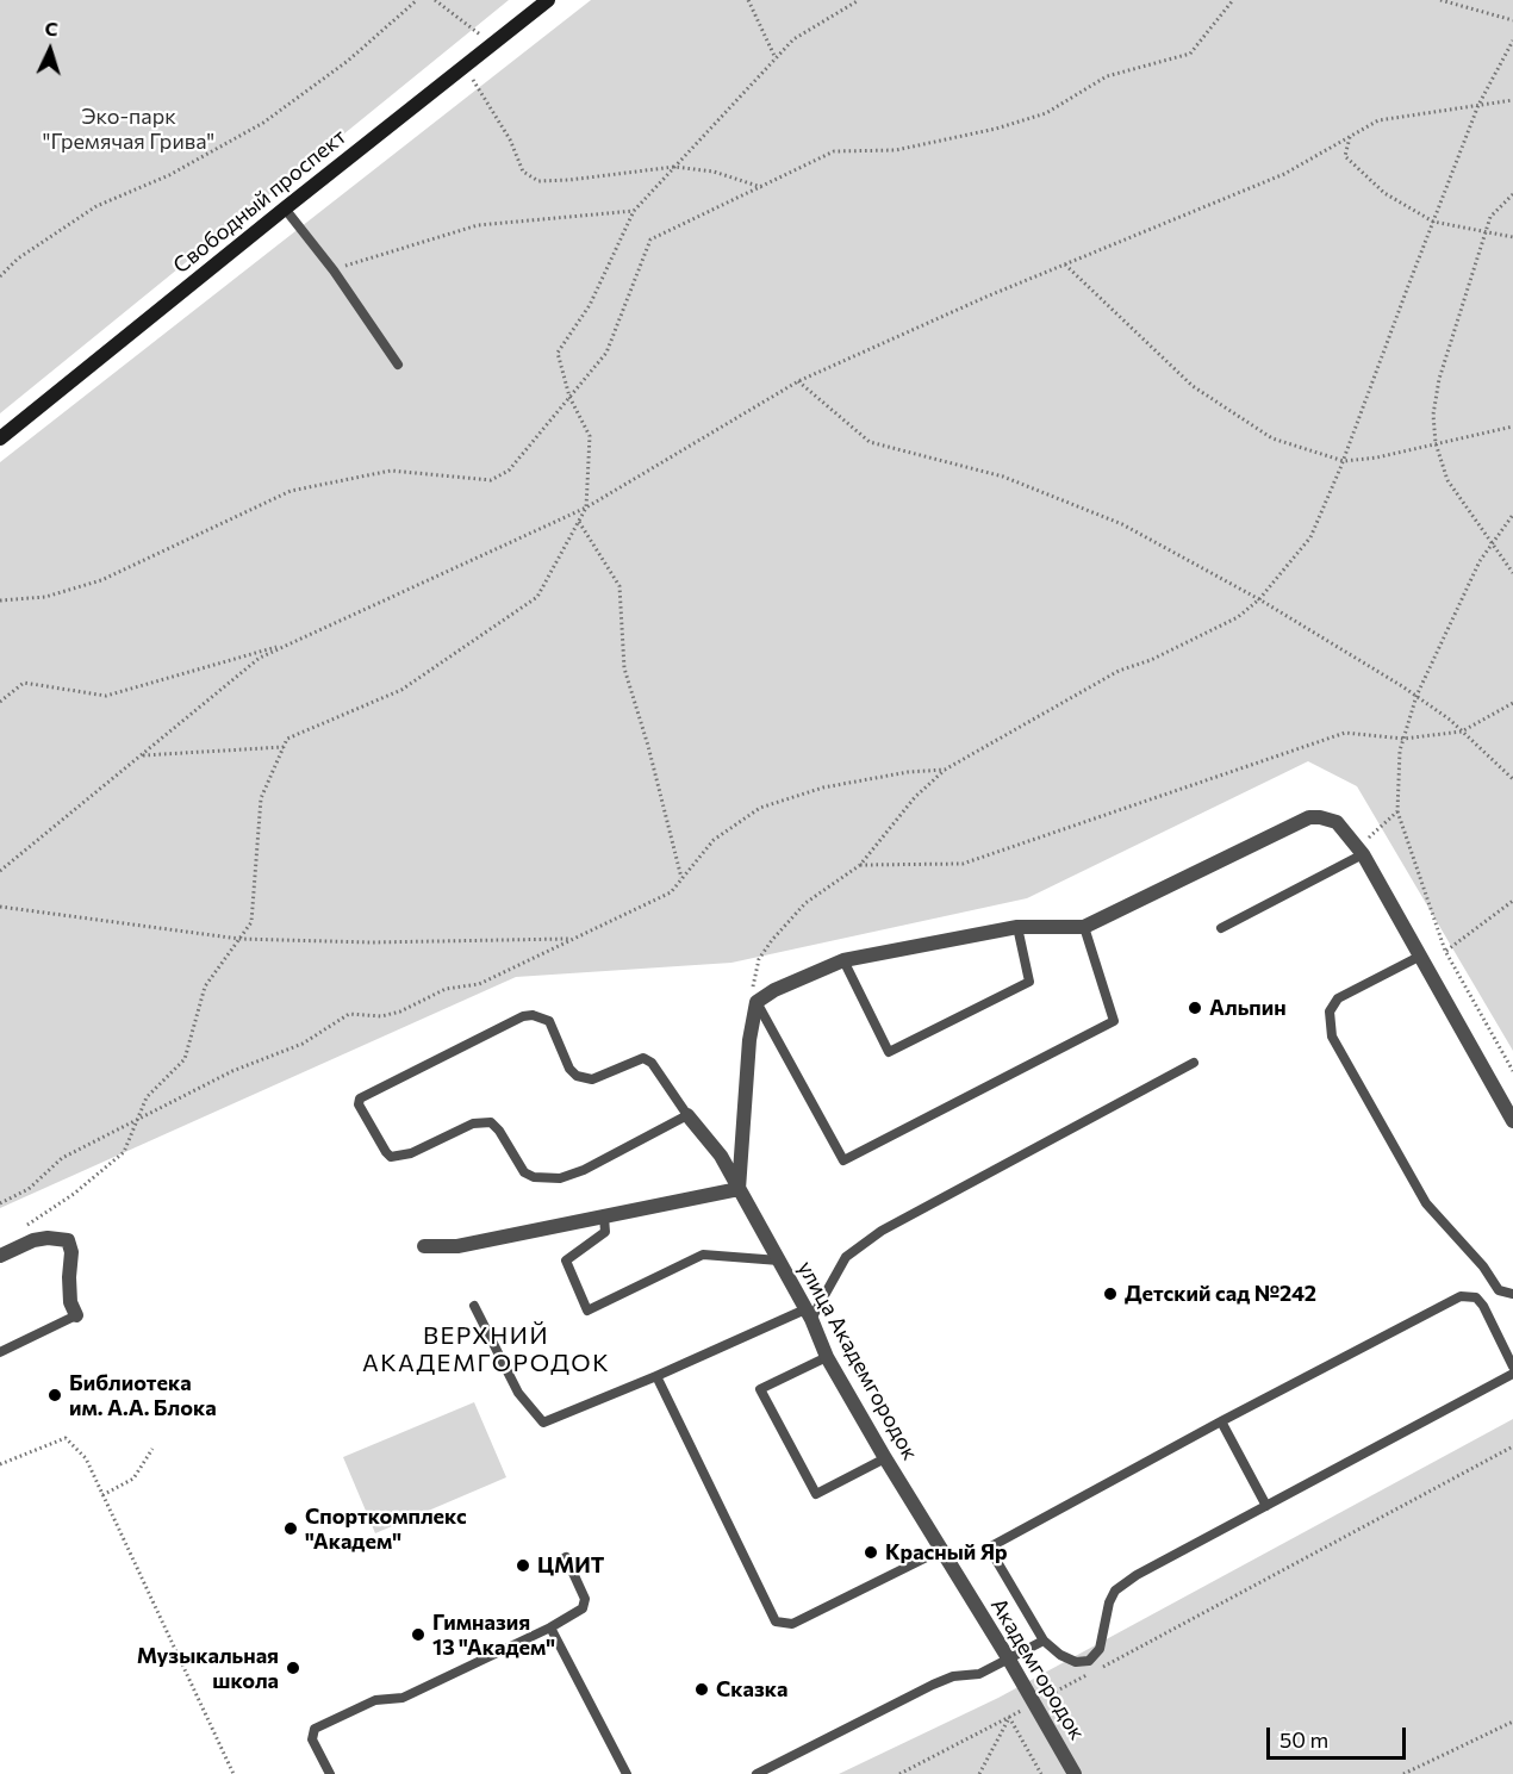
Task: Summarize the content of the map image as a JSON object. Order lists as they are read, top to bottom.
{
  "streets": {
    "main road": ["Свободный проспект"],
    "street": ["улица Академгородок", "Академгородок"]
  },
  "crossings": [
    ["улица Академгородок", "Академгородок"]
  ],
  "districts": ["ВЕРХНИЙ АКАДЕМГОРОДОК"],
  "parks": ["Эко-парк \"Гремячая Грива\""],
  "places": [
    "Альпин",
    "Детский сад №242",
    "Библиотека им. А.А. Блока",
    "Спорткомплекс \"Академ\"",
    "Красный Яр",
    "ЦМИТ",
    "Гимназия 13 \"Академ\"",
    "Музыкальная школа",
    "Сказка"
  ],
  "scale_bar": "50 m",
  "north": "top"
}
